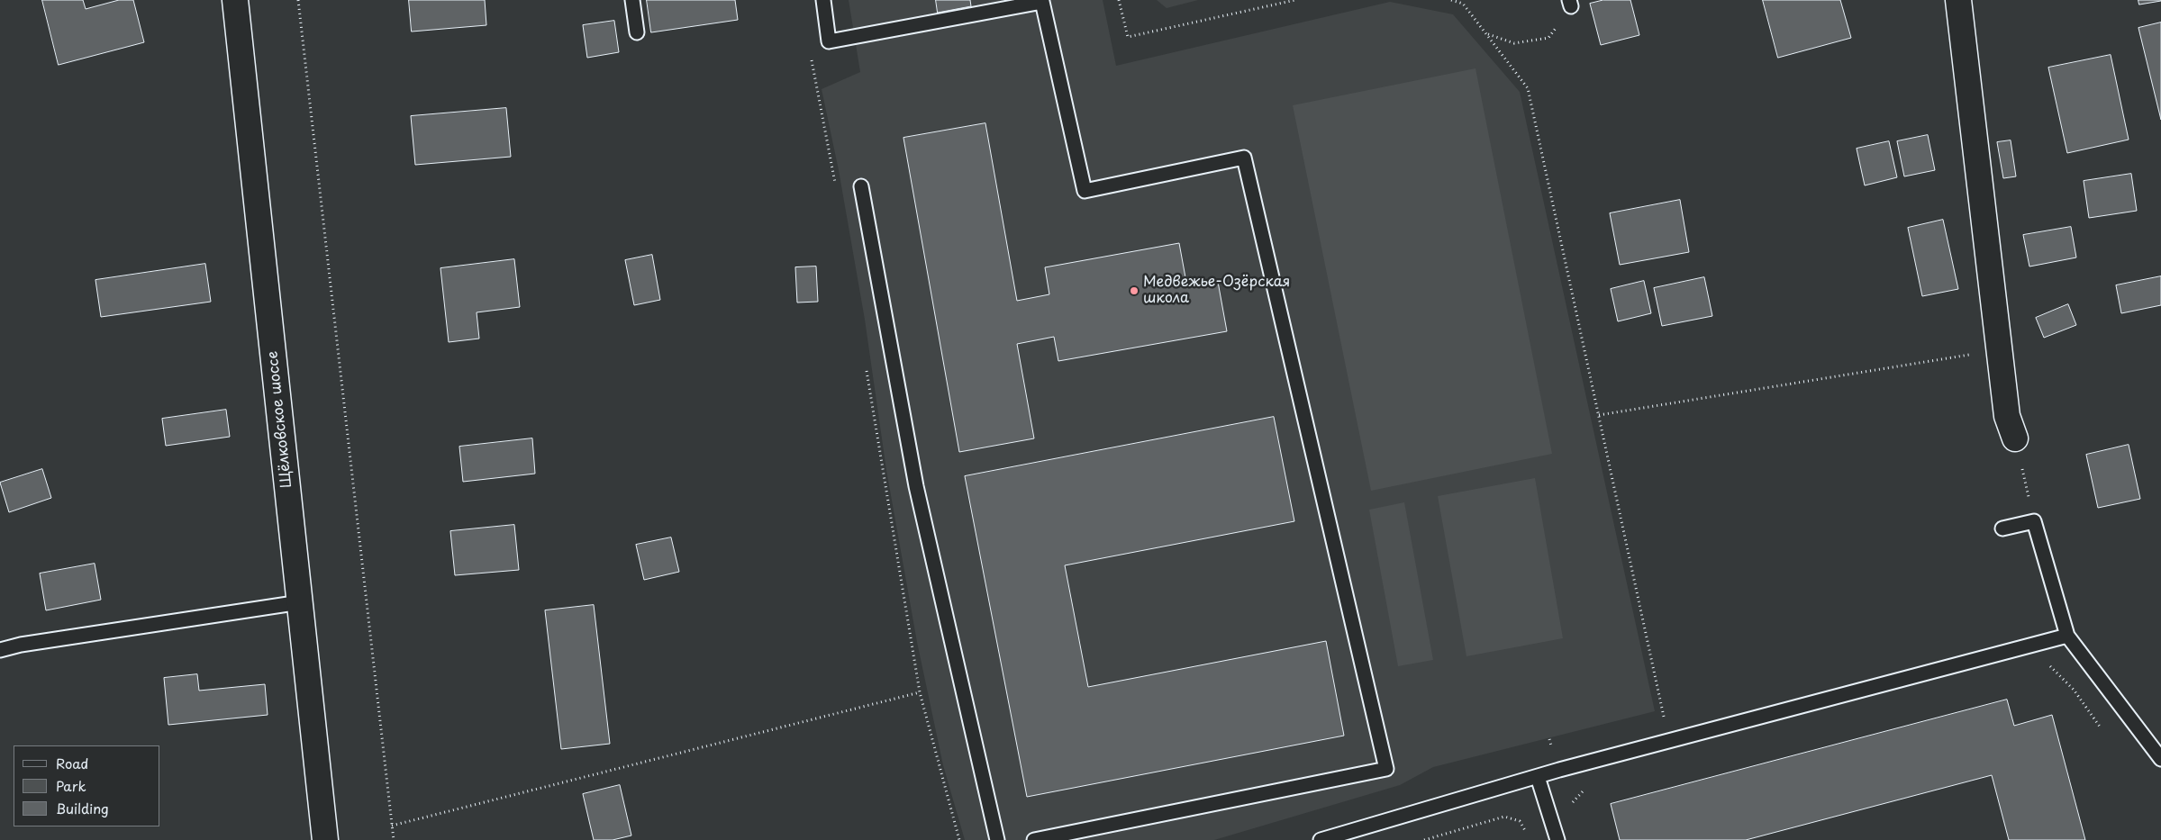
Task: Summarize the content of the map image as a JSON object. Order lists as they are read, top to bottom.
{
  "streets": {
    "main road": ["Щёлковское шоссе"]
  },
  "places": ["Медвежье-Озёрская школа"],
  "legend": ["Road", "Park", "Building"]
}
